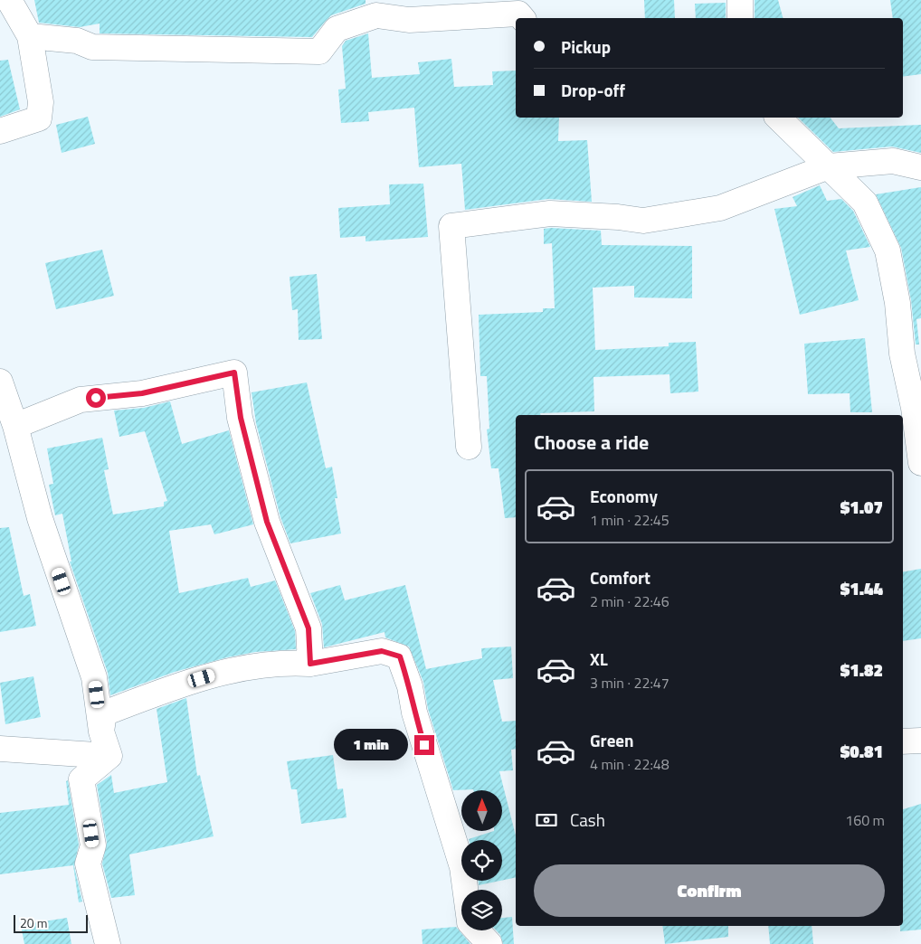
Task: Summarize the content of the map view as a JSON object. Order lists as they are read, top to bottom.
{
  "scale_bar": "20 m",
  "north": "top",
  "page": {
    "banner": ["Pickup", "Drop-off"],
    "heading": "Choose a ride",
    "list": [
      {
        "name": "Economy",
        "note": "1 min · 22:45",
        "value": "$1.07"
      },
      {
        "name": "Comfort",
        "note": "2 min · 22:46",
        "value": "$1.44"
      },
      {
        "name": "XL",
        "note": "3 min · 22:47",
        "value": "$1.82"
      },
      {
        "name": "Green",
        "note": "4 min · 22:48",
        "value": "$0.81"
      }
    ],
    "bubble": "1 min",
    "pay": ["Cash", "160 m"],
    "buttons": "Confirm",
    "scale": "20 m"
  }
}
